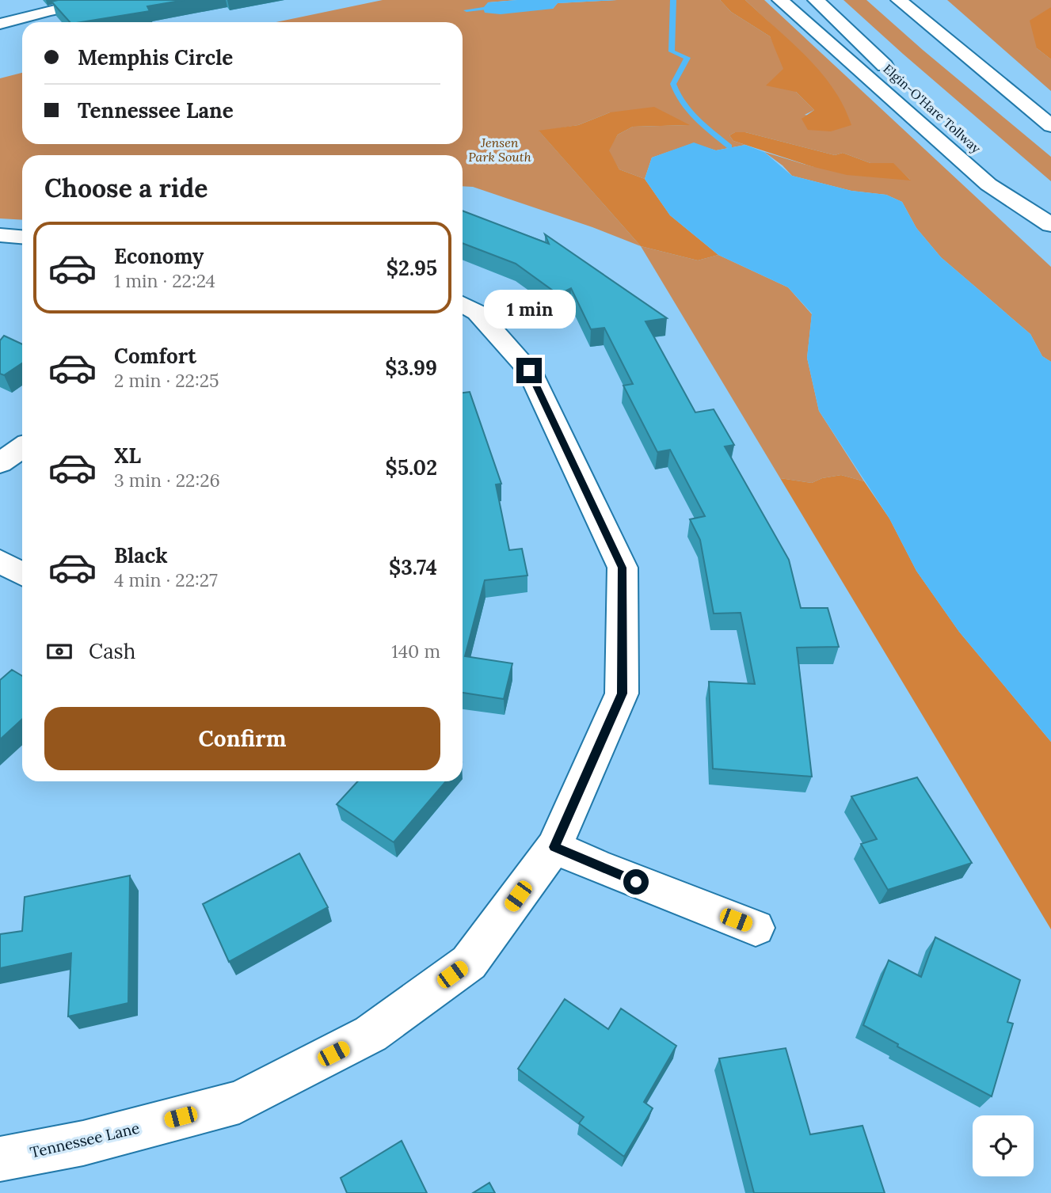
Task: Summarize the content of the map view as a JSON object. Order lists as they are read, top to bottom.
{
  "streets": {
    "main road": ["Elgin-O'Hare Tollway", "Tennessee Lane"]
  },
  "parks": ["Jensen Park South"],
  "page": {
    "banner": ["Memphis Circle", "Tennessee Lane"],
    "heading": "Choose a ride",
    "list": [
      {
        "name": "Economy",
        "note": "1 min · 22:24",
        "value": "$2.95"
      },
      {
        "name": "Comfort",
        "note": "2 min · 22:25",
        "value": "$3.99"
      },
      {
        "name": "XL",
        "note": "3 min · 22:26",
        "value": "$5.02"
      },
      {
        "name": "Black",
        "note": "4 min · 22:27",
        "value": "$3.74"
      }
    ],
    "bubble": "1 min",
    "pay": ["Cash", "140 m"],
    "buttons": "Confirm"
  }
}
